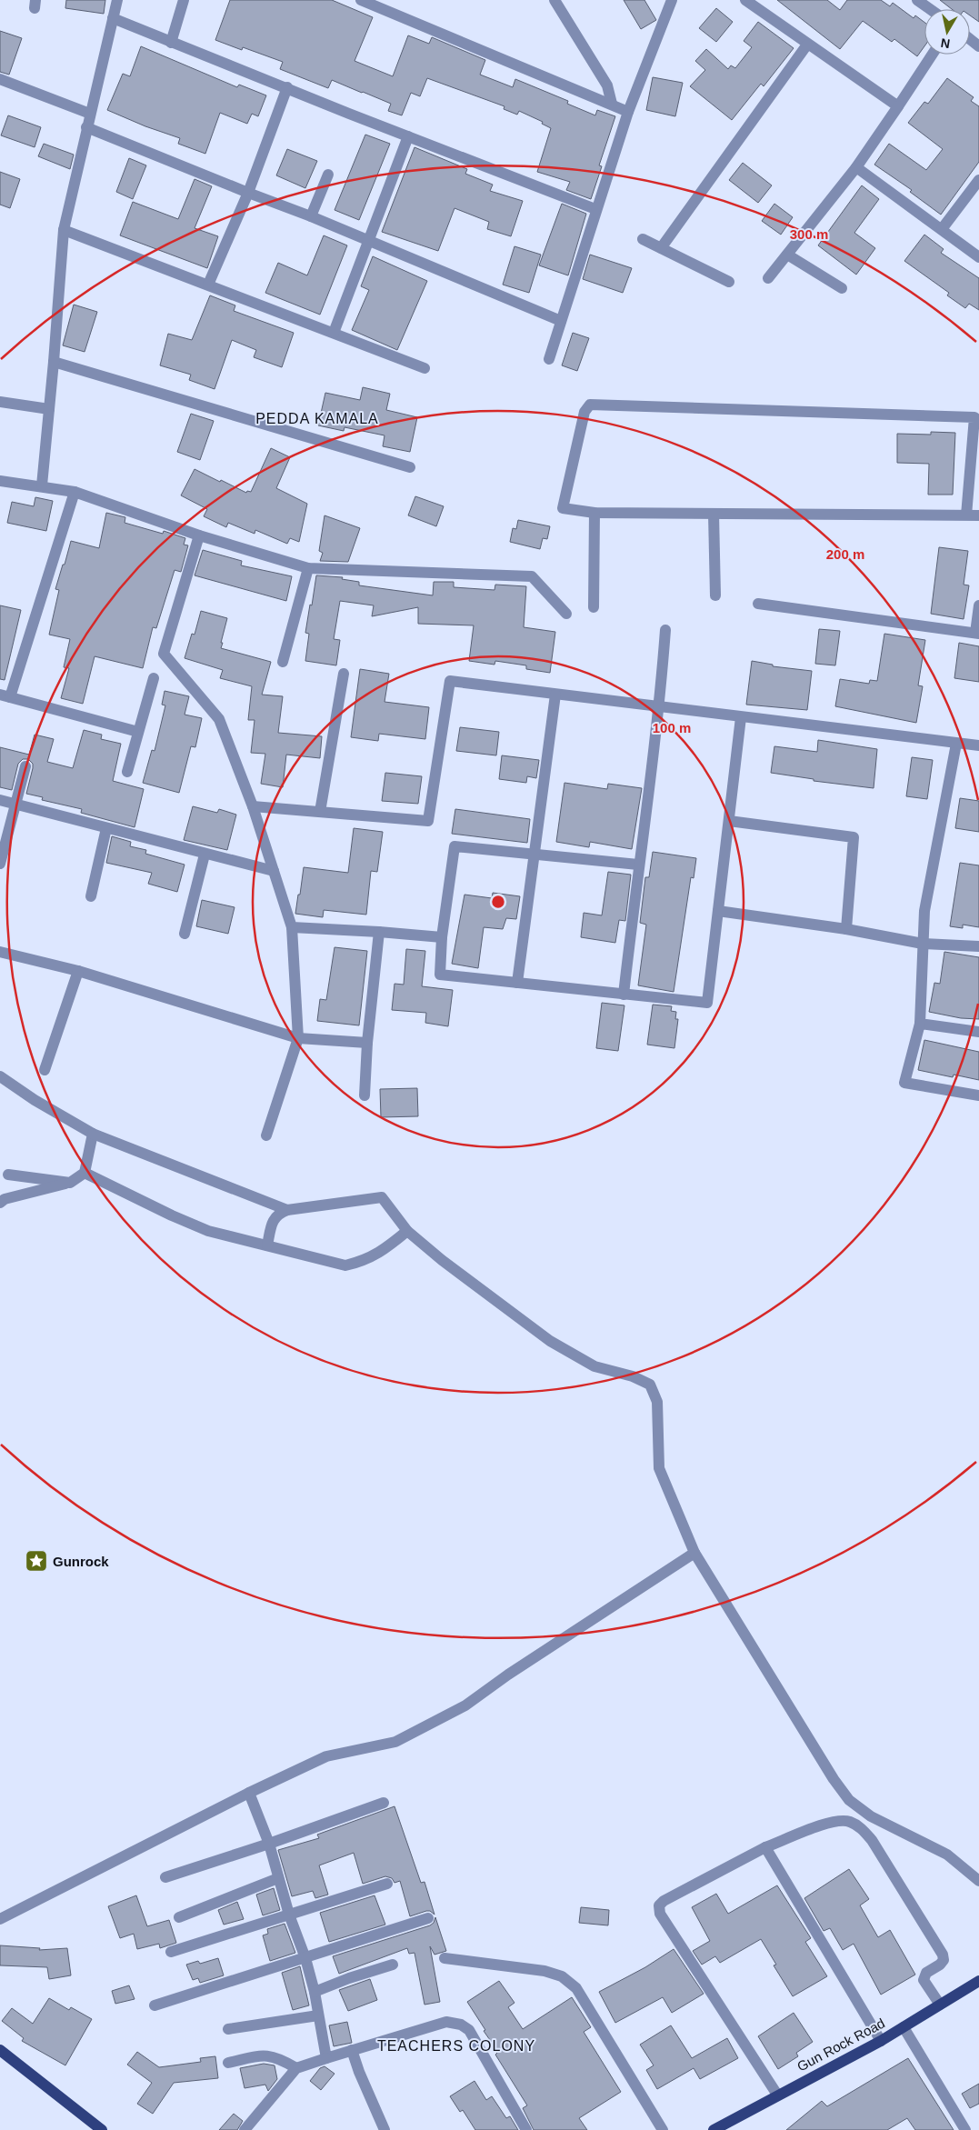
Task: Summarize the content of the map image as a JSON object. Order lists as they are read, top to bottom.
{
  "streets": {
    "main road": ["Gun Rock Road"]
  },
  "districts": ["PEDDA KAMALA", "TEACHERS COLONY"],
  "places": {
    "place": ["Gunrock"]
  },
  "north": "bottom",
  "rings": ["300 m", "200 m", "100 m"]
}
